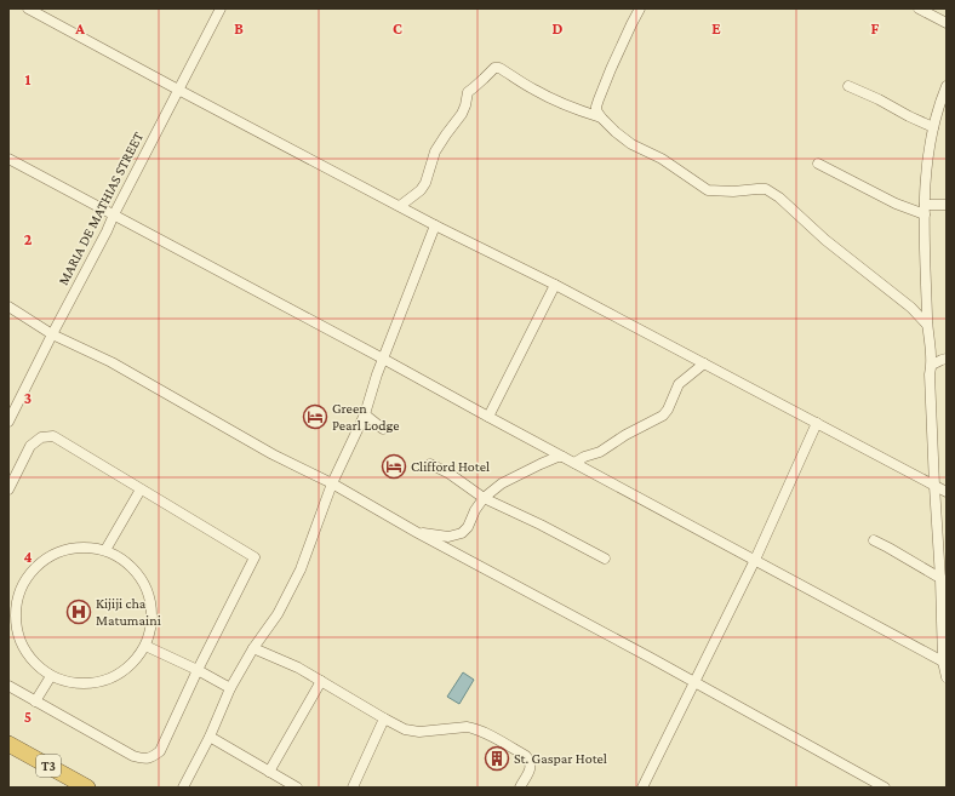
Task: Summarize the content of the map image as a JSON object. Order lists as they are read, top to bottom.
{
  "streets": {
    "highway": ["T3"],
    "street": ["MARIA DE MATHIAS STREET"]
  },
  "places": {
    "hotel": ["Green Pearl Lodge", "Clifford Hotel"],
    "hospital": ["Kijiji cha Matumaini"],
    "building": ["St. Gaspar Hotel"]
  },
  "grid": {
    "columns": [
      "A",
      "B",
      "C",
      "D",
      "E",
      "F"
    ],
    "rows": [
      "1",
      "2",
      "3",
      "4",
      "5"
    ]
  }
}
